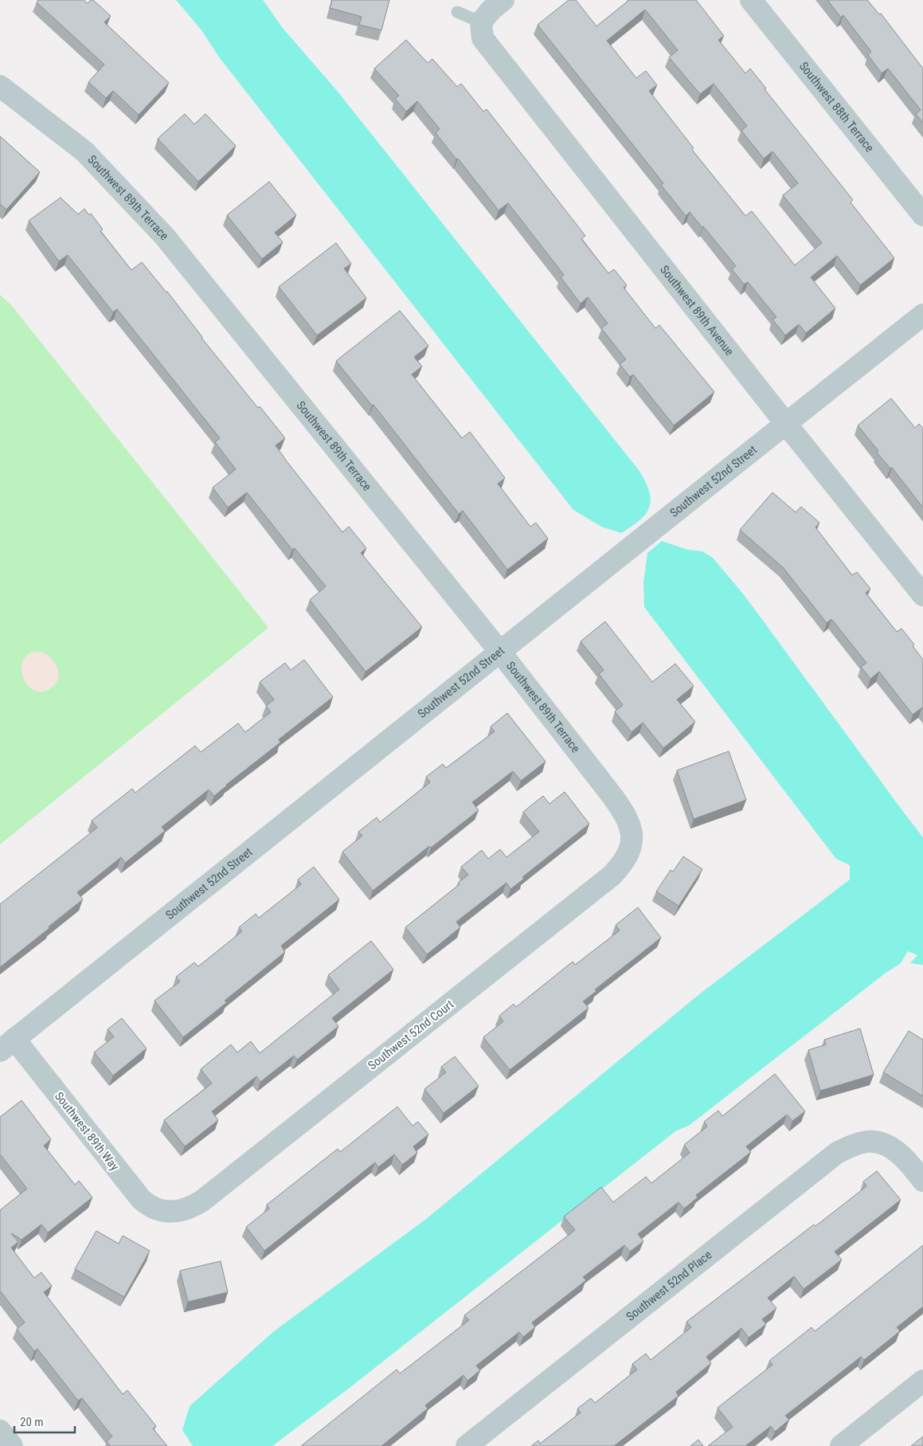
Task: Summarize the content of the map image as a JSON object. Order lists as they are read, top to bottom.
{
  "streets": {
    "street": [
      "Southwest 88th Terrace",
      "Southwest 89th Terrace",
      "Southwest 89th Avenue",
      "Southwest 52nd Street",
      "Southwest 52nd Court",
      "Southwest 89th Way",
      "Southwest 52nd Place"
    ]
  },
  "crossings": [
    ["Southwest 89th Terrace", "Southwest 52nd Street"],
    ["Southwest 89th Terrace", "Southwest 52nd Court"],
    ["Southwest 89th Avenue", "Southwest 52nd Street"],
    ["Southwest 52nd Street", "Southwest 89th Way"],
    ["Southwest 52nd Court", "Southwest 89th Way"]
  ],
  "scale_bar": "20 m"
}
